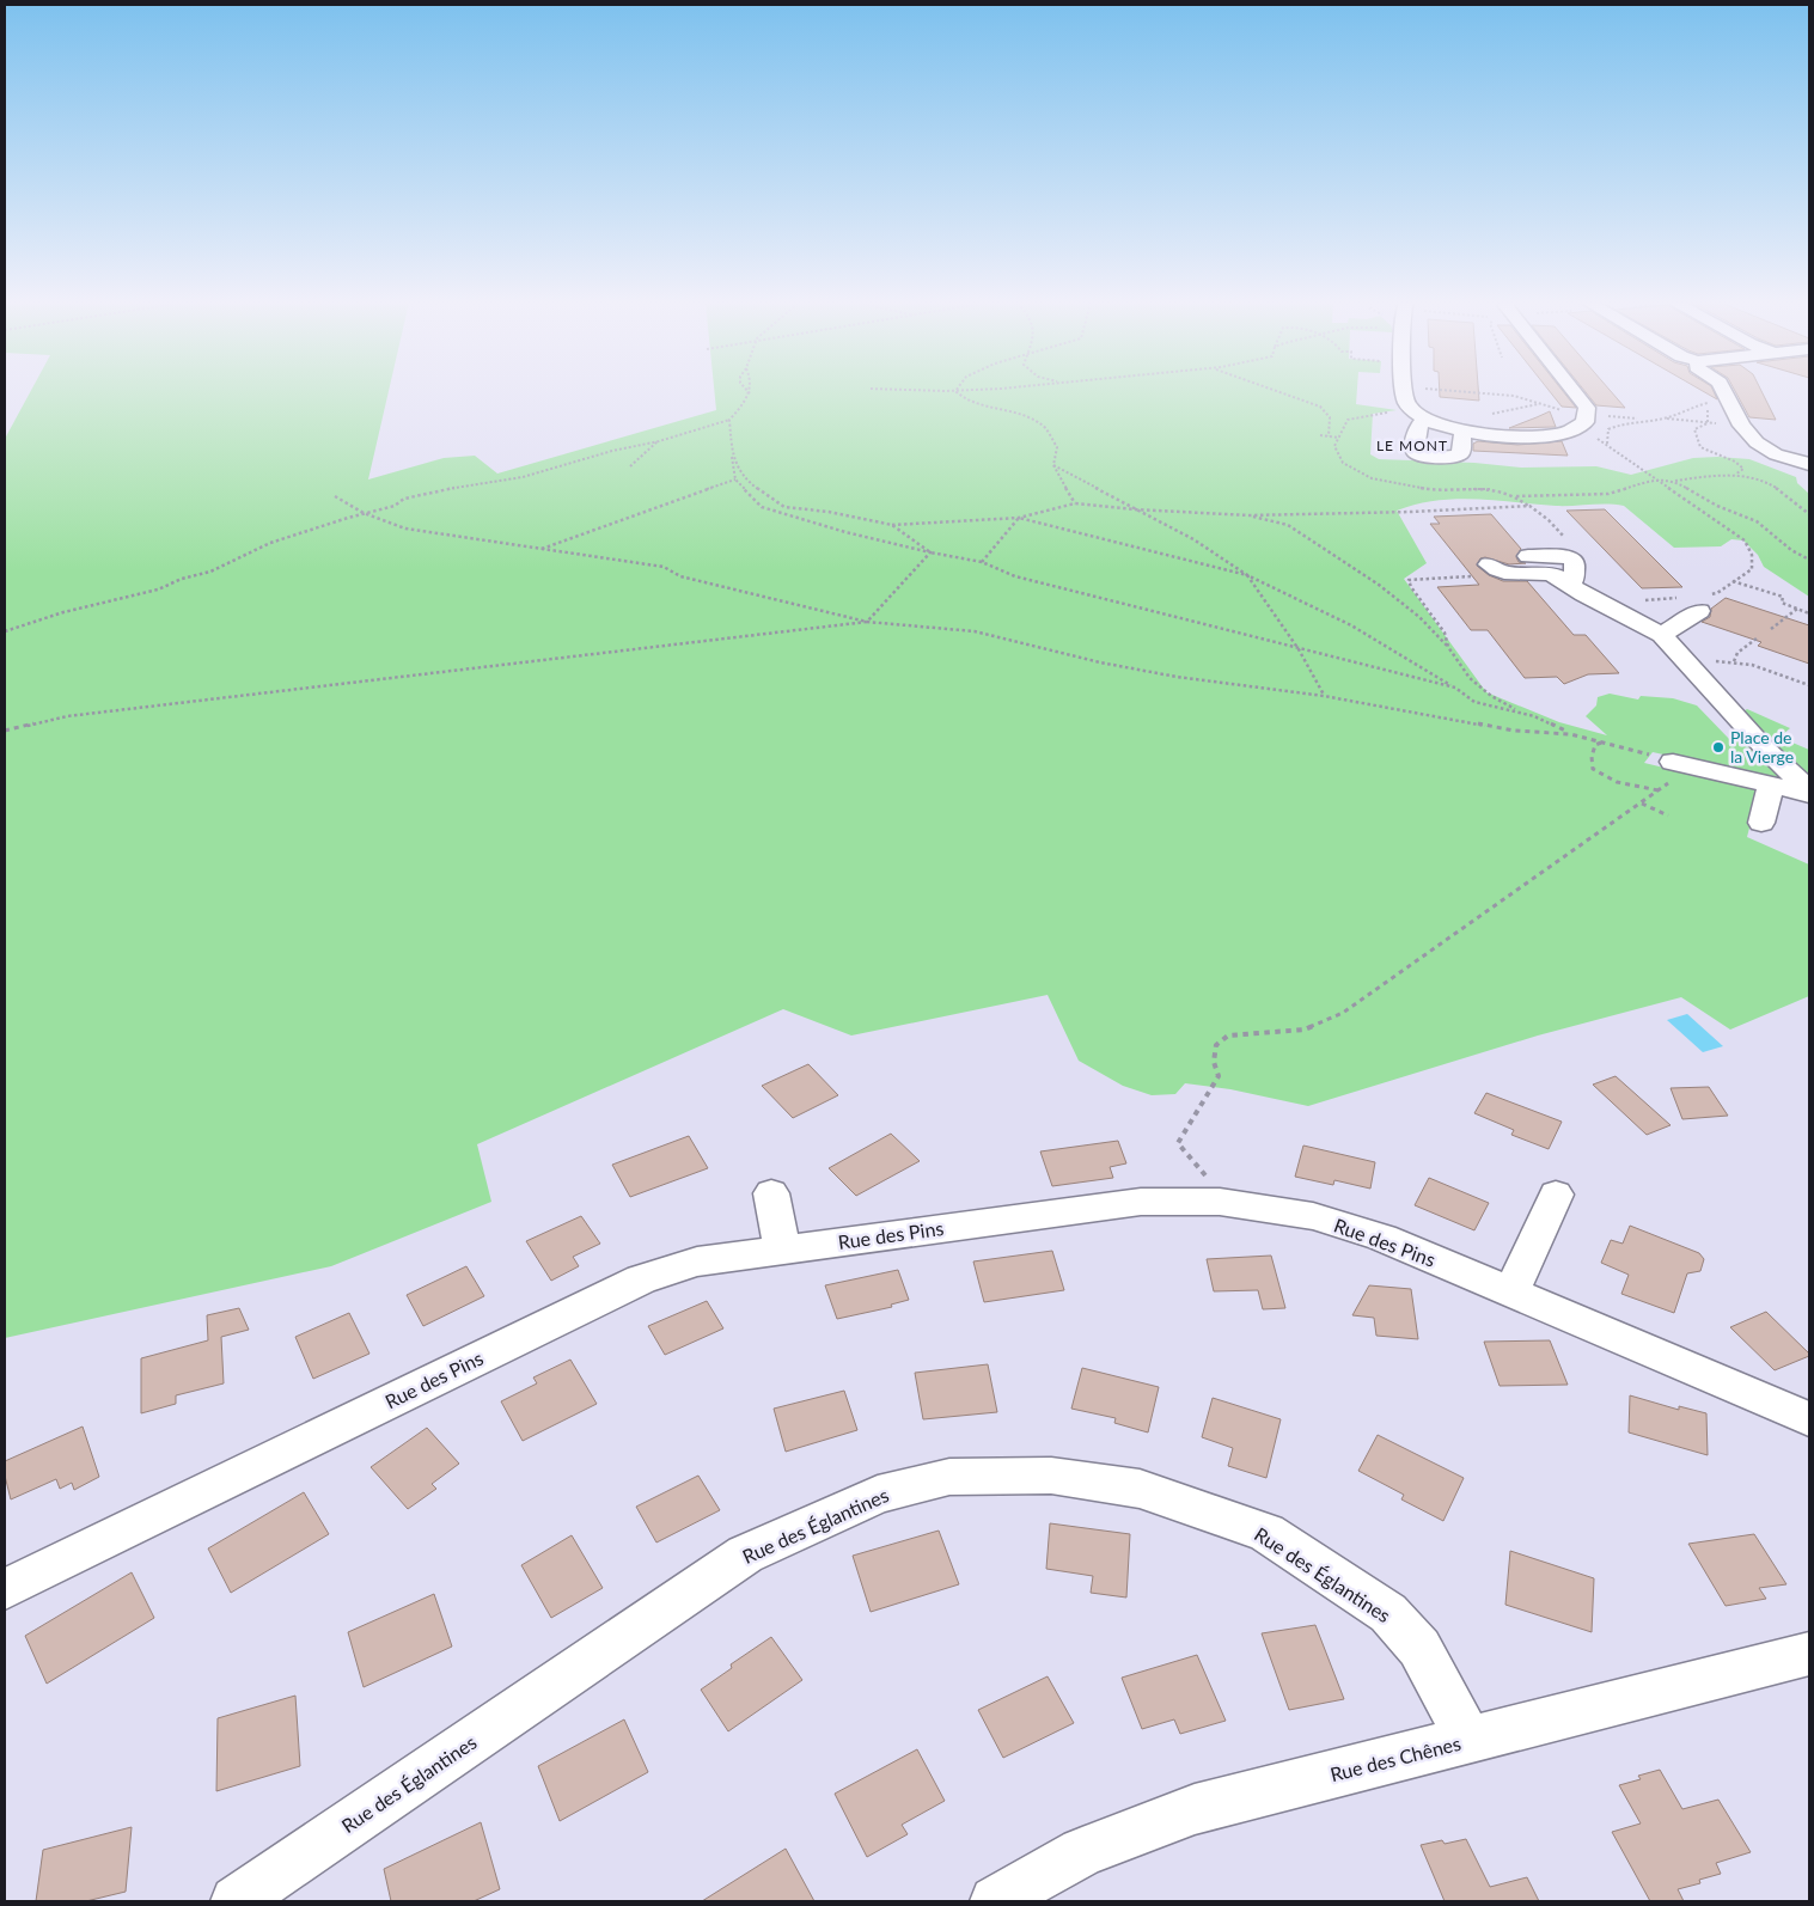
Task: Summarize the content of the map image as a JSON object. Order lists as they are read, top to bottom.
{
  "streets": {
    "street": ["Rue des Pins", "Rue des Églantines", "Rue des Chênes"]
  },
  "crossings": [
    ["Rue des Églantines", "Rue des Chênes"]
  ],
  "districts": ["LE MONT"],
  "places": ["Place de la Vierge"]
}
